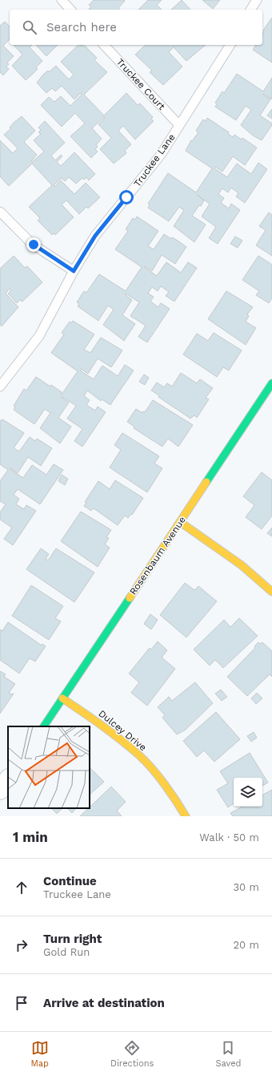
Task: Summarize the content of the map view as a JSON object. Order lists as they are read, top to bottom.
{
  "streets": {
    "street": ["Rosenbaum Avenue", "Dulcey Drive"],
    "lane": ["Truckee Court", "Truckee Lane"]
  },
  "crossings": [
    ["Truckee Court", "Truckee Lane"],
    ["Rosenbaum Avenue", "Dulcey Drive"]
  ],
  "page": {
    "search": "Search here",
    "heading": ["1 min", "Walk · 50 m"],
    "list": [
      ["Continue", "Truckee Lane", "30 m"],
      ["Turn right", "Gold Run", "20 m"],
      "Arrive at destination"
    ],
    "nav": ["Map", "Directions", "Saved"]
  }
}
